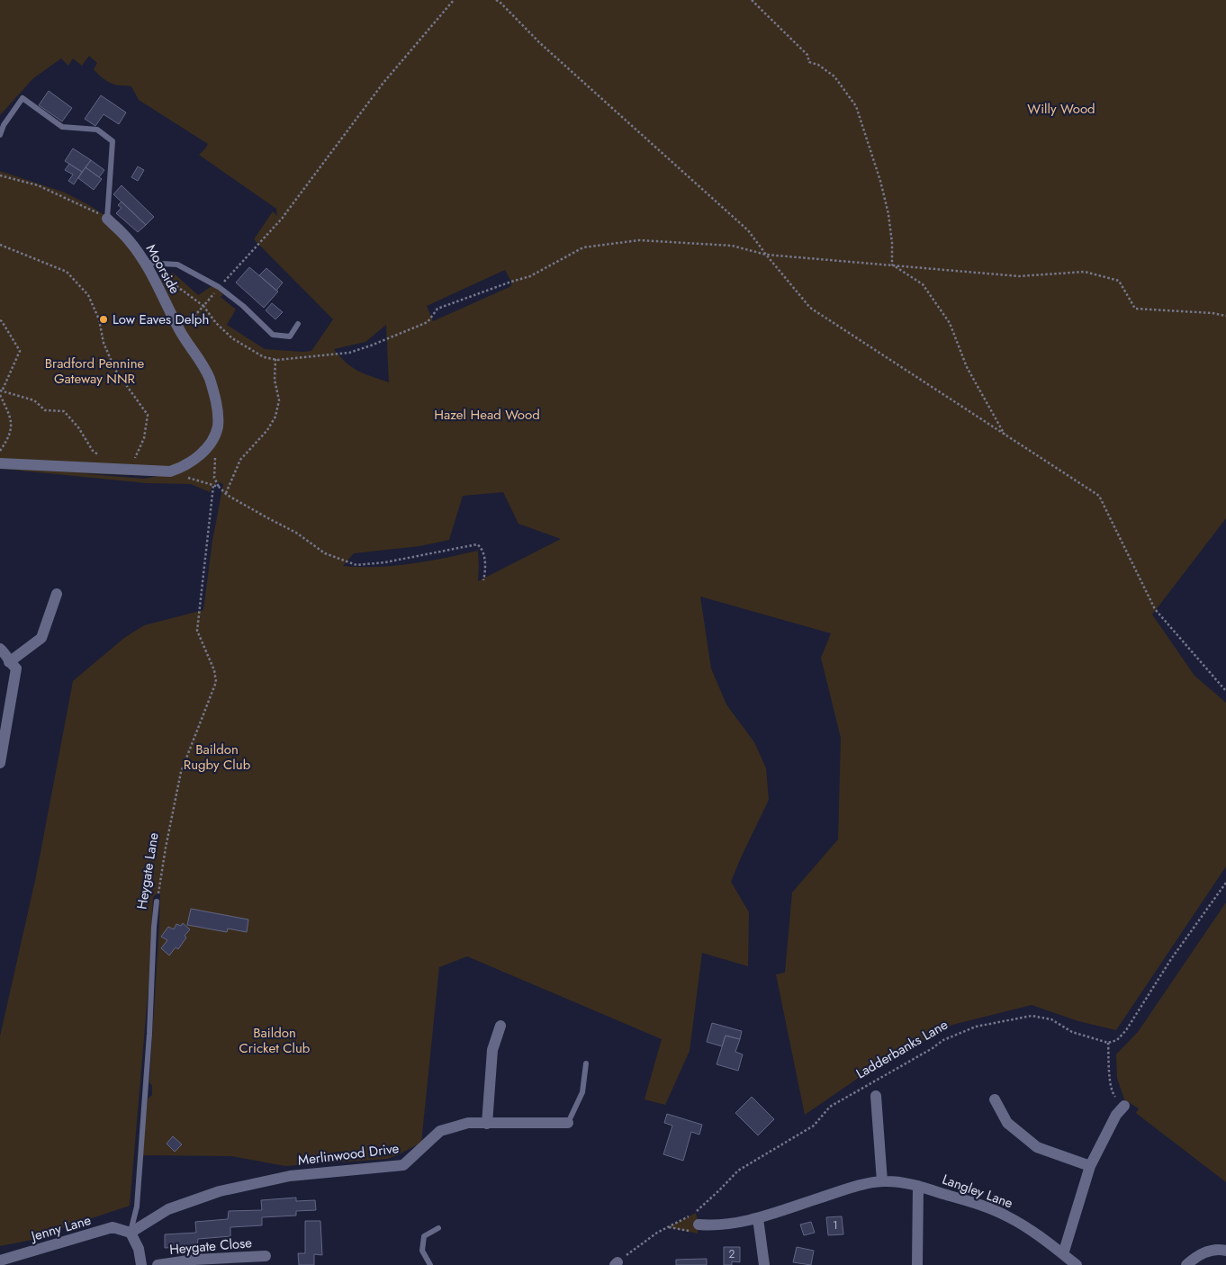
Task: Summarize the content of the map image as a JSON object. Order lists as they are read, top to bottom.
{
  "streets": {
    "street": [
      "Moorside",
      "Merlinwood Drive",
      "Langley Lane",
      "Jenny Lane",
      "Heygate Close"
    ],
    "lane": ["Heygate Lane"],
    "path": ["Ladderbanks Lane"]
  },
  "crossings": [
    ["Heygate Lane", "Merlinwood Drive"],
    ["Heygate Lane", "Jenny Lane"],
    ["Merlinwood Drive", "Jenny Lane"]
  ],
  "parks": [
    "Willy Wood",
    "Bradford Pennine Gateway NNR",
    "Hazel Head Wood",
    "Baildon Rugby Club",
    "Baildon Cricket Club"
  ],
  "places": ["Low Eaves Delph"],
  "house_numbers": ["1", "2"]
}
